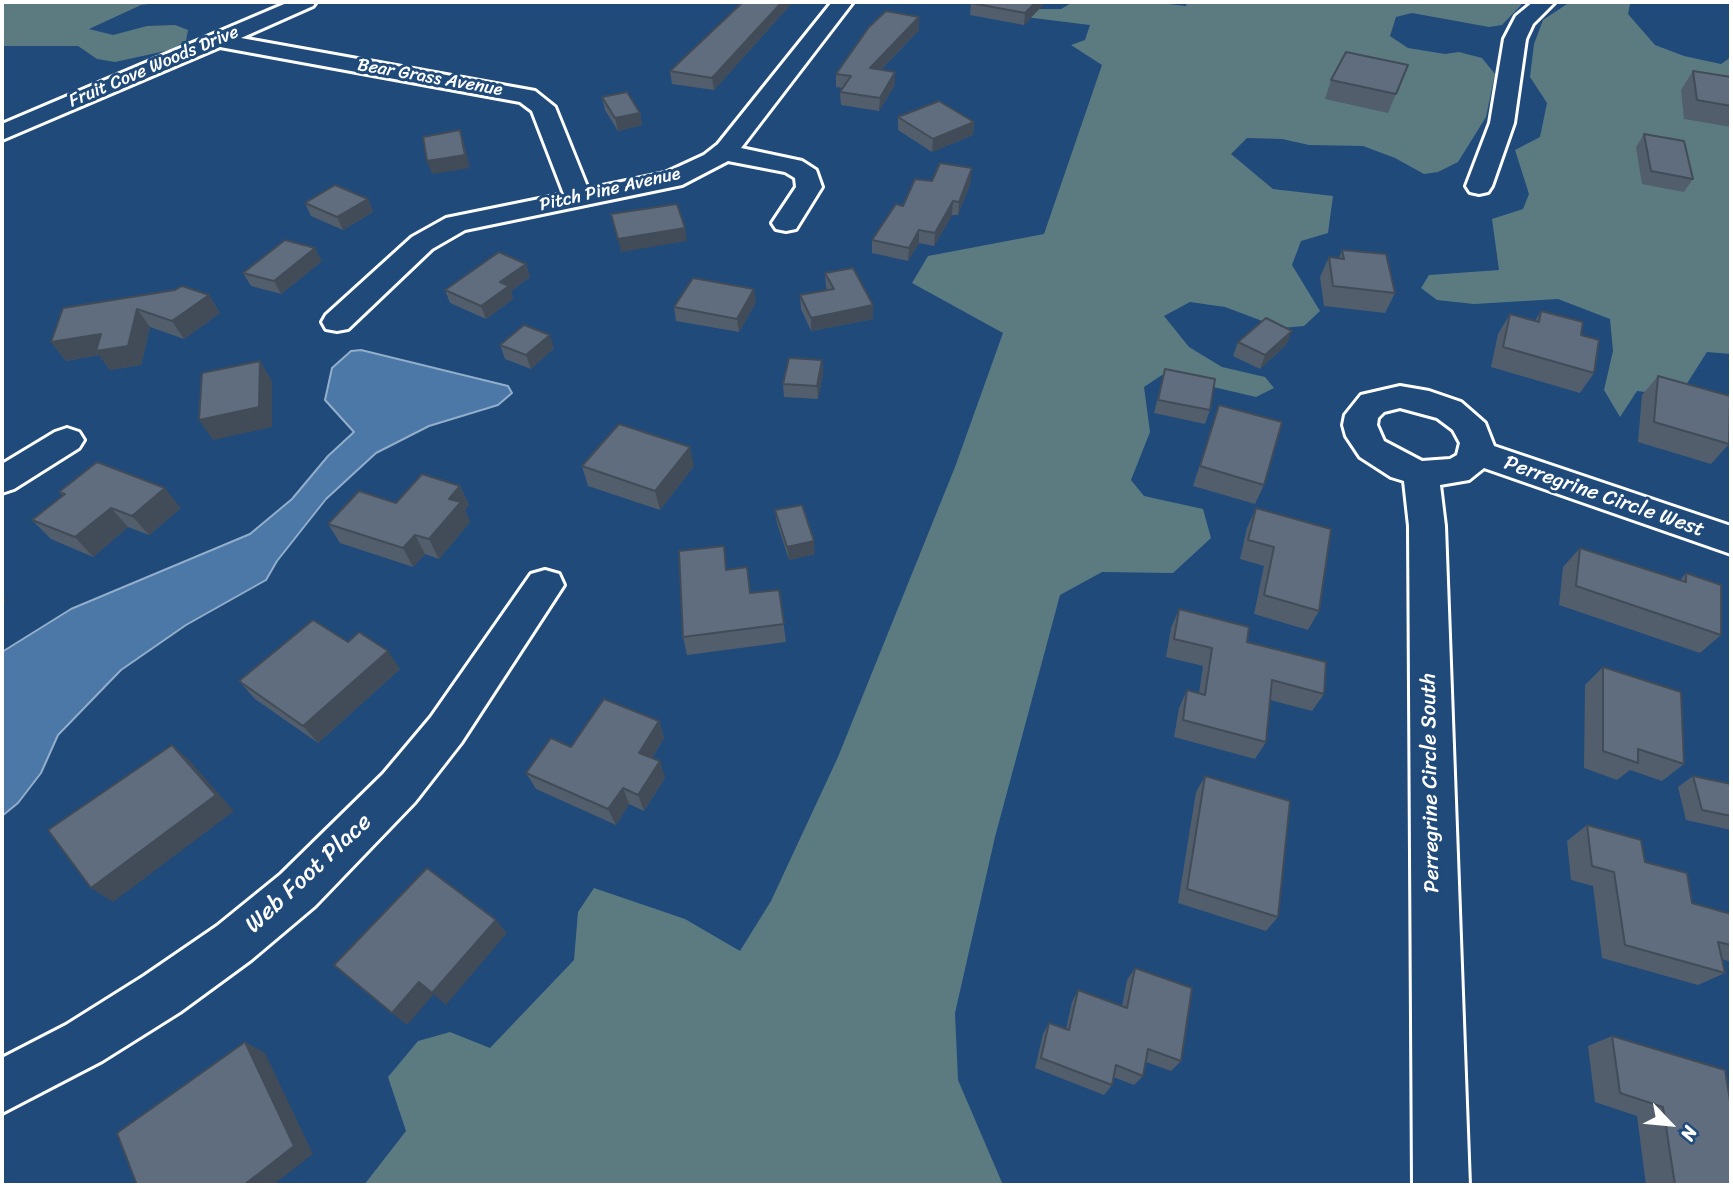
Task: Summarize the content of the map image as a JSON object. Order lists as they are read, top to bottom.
{
  "streets": {
    "street": [
      "Fruit Cove Woods Drive",
      "Bear Grass Avenue",
      "Pitch Pine Avenue",
      "Perregrine Circle West",
      "Perregrine Circle South",
      "Web Foot Place"
    ]
  },
  "crossings": [
    ["Fruit Cove Woods Drive", "Bear Grass Avenue"],
    ["Bear Grass Avenue", "Pitch Pine Avenue"],
    ["Perregrine Circle West", "Perregrine Circle South"]
  ],
  "north": "bottom right"
}
